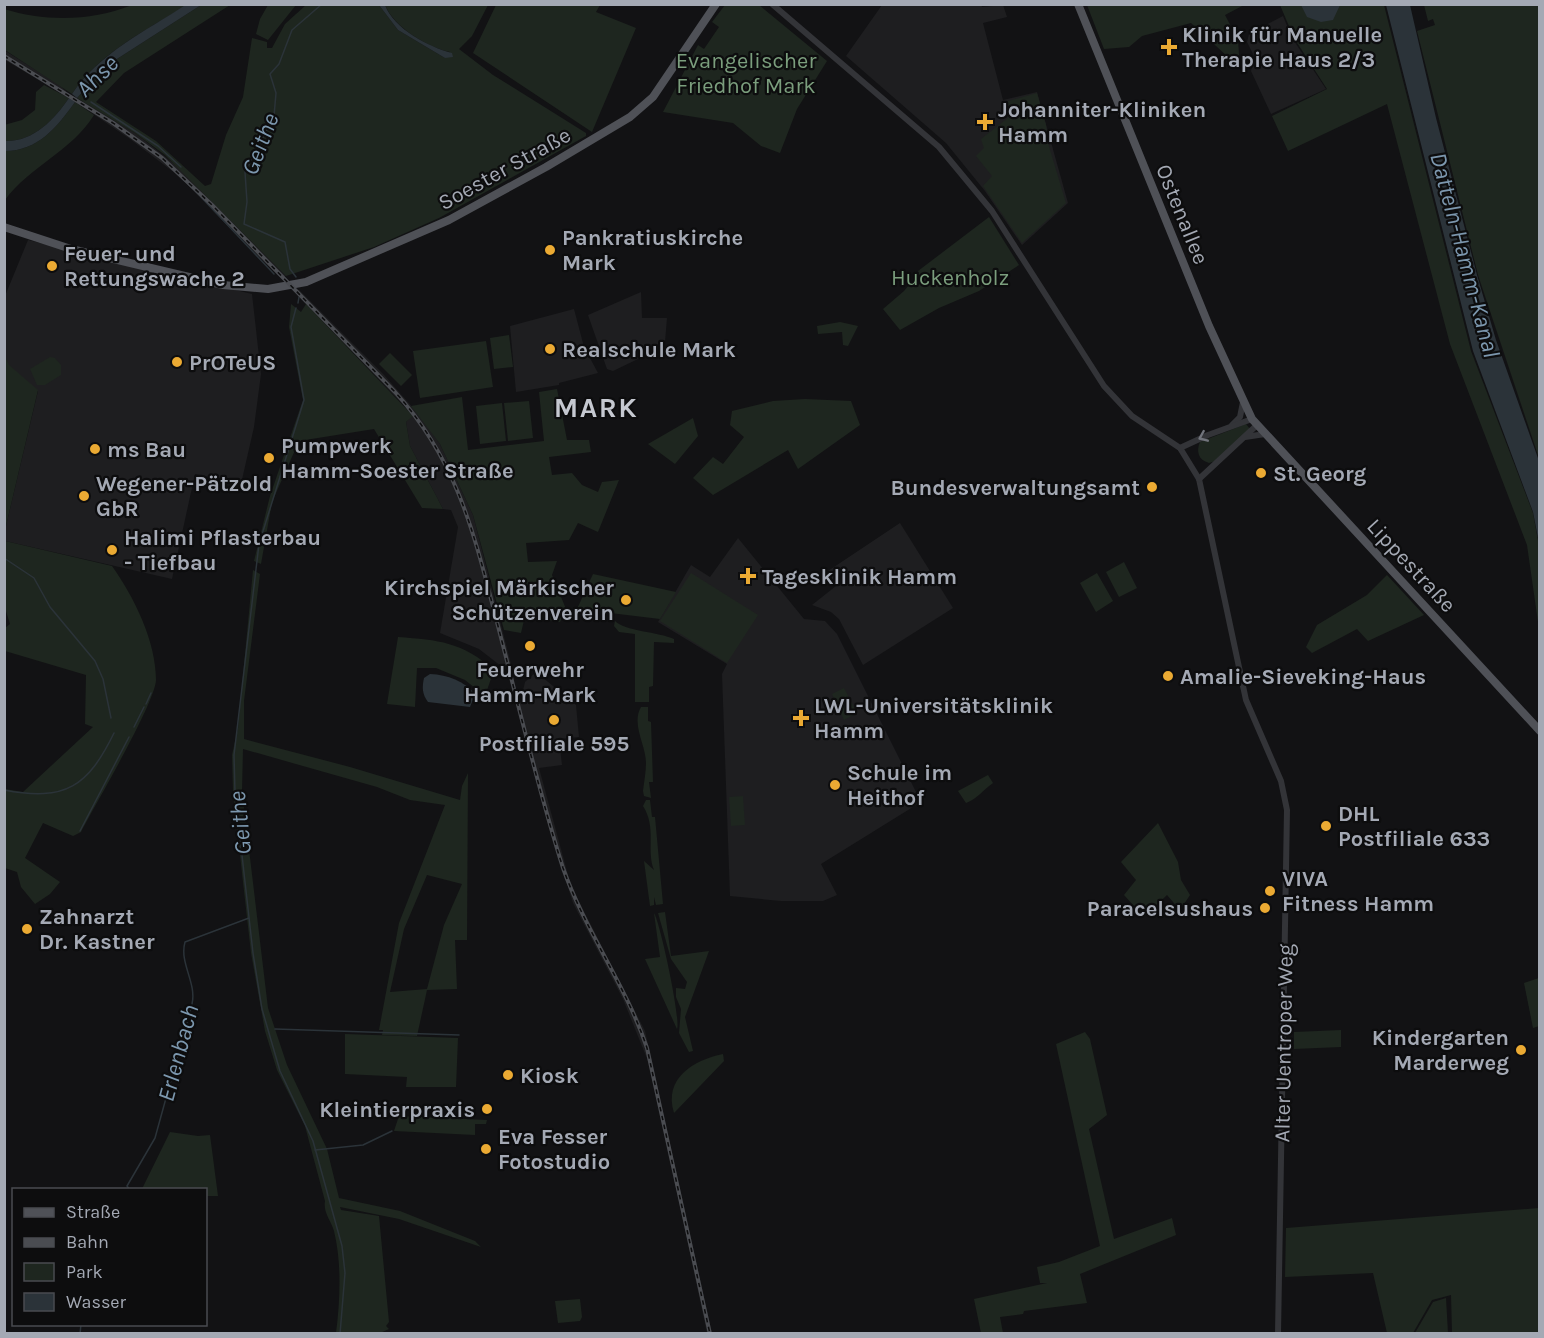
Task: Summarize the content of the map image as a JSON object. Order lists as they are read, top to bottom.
{
  "streets": {
    "main road": ["Soester Straße", "Ostenallee", "Lippestraße"],
    "street": ["Alter Uentroper Weg"]
  },
  "crossings": [
    ["Ostenallee", "Lippestraße"]
  ],
  "districts": ["MARK"],
  "water": [
    "Ahse",
    "Geithe",
    "Datteln-Hamm-Kanal",
    "Erlenbach"
  ],
  "parks": ["Evangelischer Friedhof Mark", "Huckenholz"],
  "places": {
    "health": [
      "Klinik für Manuelle Therapie Haus 2/3",
      "Johanniter-Kliniken Hamm",
      "Tagesklinik Hamm",
      "LWL-Universitätsklinik Hamm"
    ],
    "other": [
      "Pankratiuskirche Mark",
      "Feuer- und Rettungswache 2",
      "Realschule Mark",
      "PrOTeUS",
      "ms Bau",
      "Pumpwerk Hamm-Soester Straße",
      "St. Georg",
      "Bundesverwaltungsamt",
      "Wegener-Pätzold GbR",
      "Halimi Pflasterbau - Tiefbau",
      "Kirchspiel Märkischer Schützenverein",
      "Feuerwehr Hamm-Mark",
      "Amalie-Sieveking-Haus",
      "Postfiliale 595",
      "Schule im Heithof",
      "DHL Postfiliale 633",
      "VIVA Fitness Hamm",
      "Paracelsushaus",
      "Zahnarzt Dr. Kastner",
      "Kindergarten Marderweg",
      "Kiosk",
      "Kleintierpraxis",
      "Eva Fesser Fotostudio"
    ]
  },
  "legend": [
    "Straße",
    "Bahn",
    "Park",
    "Wasser"
  ]
}
